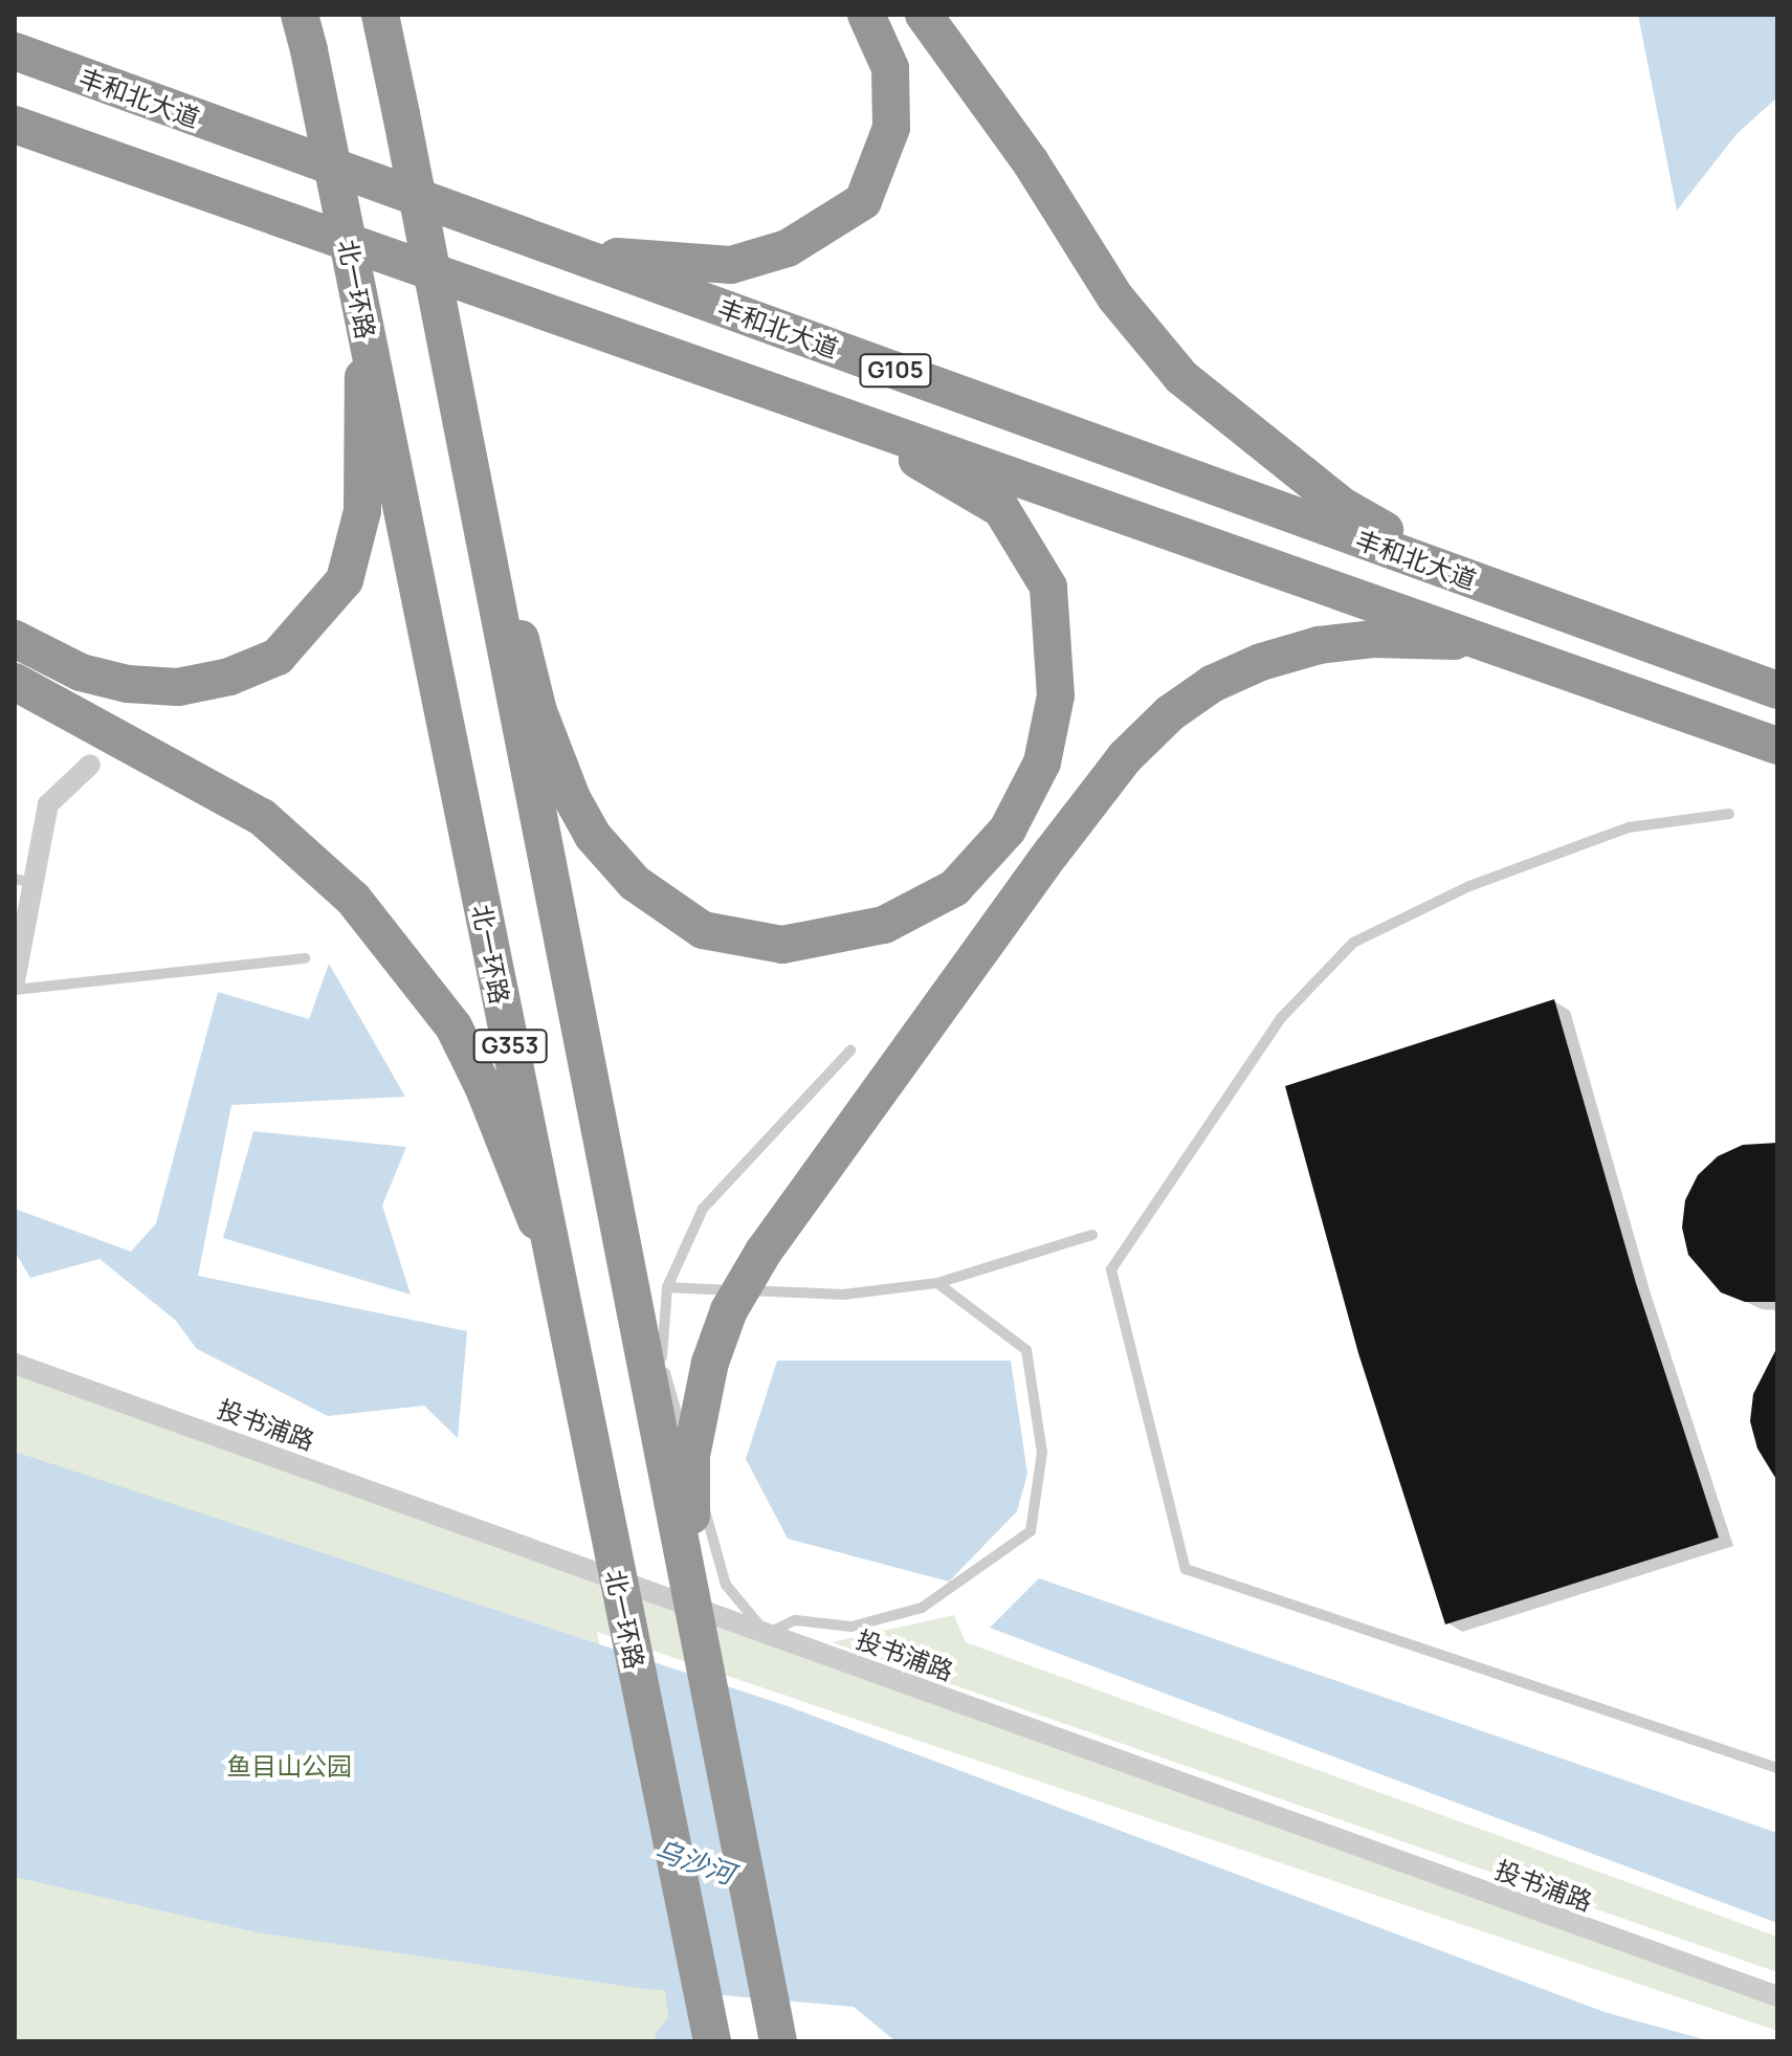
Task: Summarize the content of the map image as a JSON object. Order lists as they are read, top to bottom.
{
  "streets": {
    "highway": [
      "丰和北大道",
      "北一环路",
      "G105",
      "G353"
    ],
    "street": ["投书浦路"]
  },
  "water": ["乌沙河"],
  "parks": ["鱼目山公园"]
}
